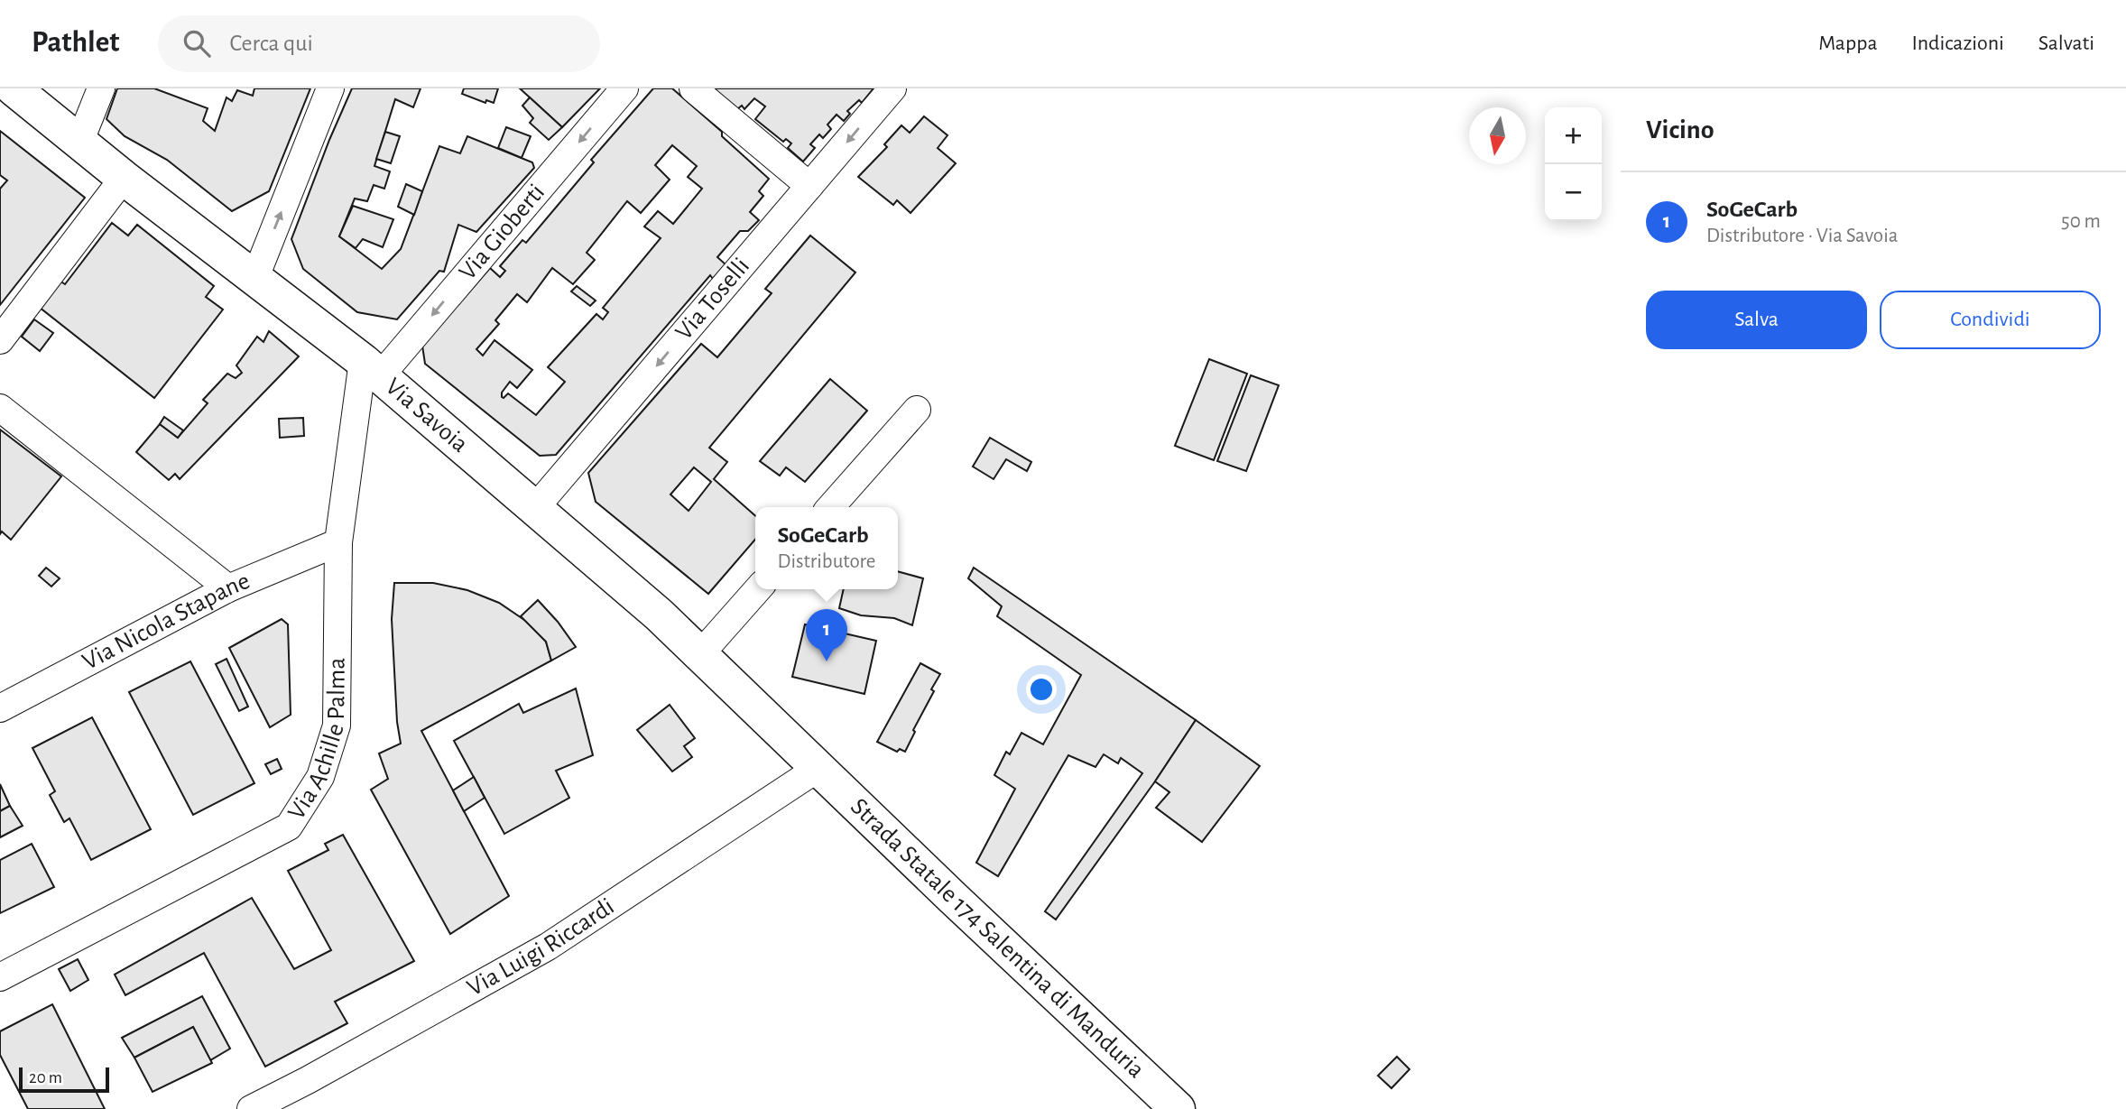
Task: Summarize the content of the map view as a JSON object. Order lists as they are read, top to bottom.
{
  "streets": {
    "main road": ["Via Savoia", "Strada Statale 174 Salentina di Manduria"],
    "street": [
      "Via Gioberti",
      "Via Toselli",
      "Via Nicola Stapane",
      "Via Achille Palma",
      "Via Luigi Riccardi"
    ]
  },
  "crossings": [
    ["Via Gioberti", "Via Savoia"],
    ["Via Gioberti", "Via Achille Palma"],
    ["Via Toselli", "Via Savoia"],
    ["Via Savoia", "Via Achille Palma"],
    ["Via Savoia", "Strada Statale 174 Salentina di Manduria"],
    ["Via Savoia", "Via Luigi Riccardi"],
    ["Via Nicola Stapane", "Via Achille Palma"],
    ["Strada Statale 174 Salentina di Manduria", "Via Luigi Riccardi"]
  ],
  "scale_bar": "20 m",
  "north": "bottom",
  "page": {
    "header": "Pathlet",
    "search": "Cerca qui",
    "nav": ["Mappa", "Indicazioni", "Salvati"],
    "heading": "Vicino",
    "map_buttons": ["+", "−"],
    "list": [
      {
        "mark": "1",
        "name": "SoGeCarb",
        "note": "Distributore · Via Savoia",
        "value": "50 m"
      }
    ],
    "buttons": ["Salva", "Condividi"],
    "popup": ["SoGeCarb", "Distributore"],
    "pins": "1",
    "scale": "20 m"
  }
}
